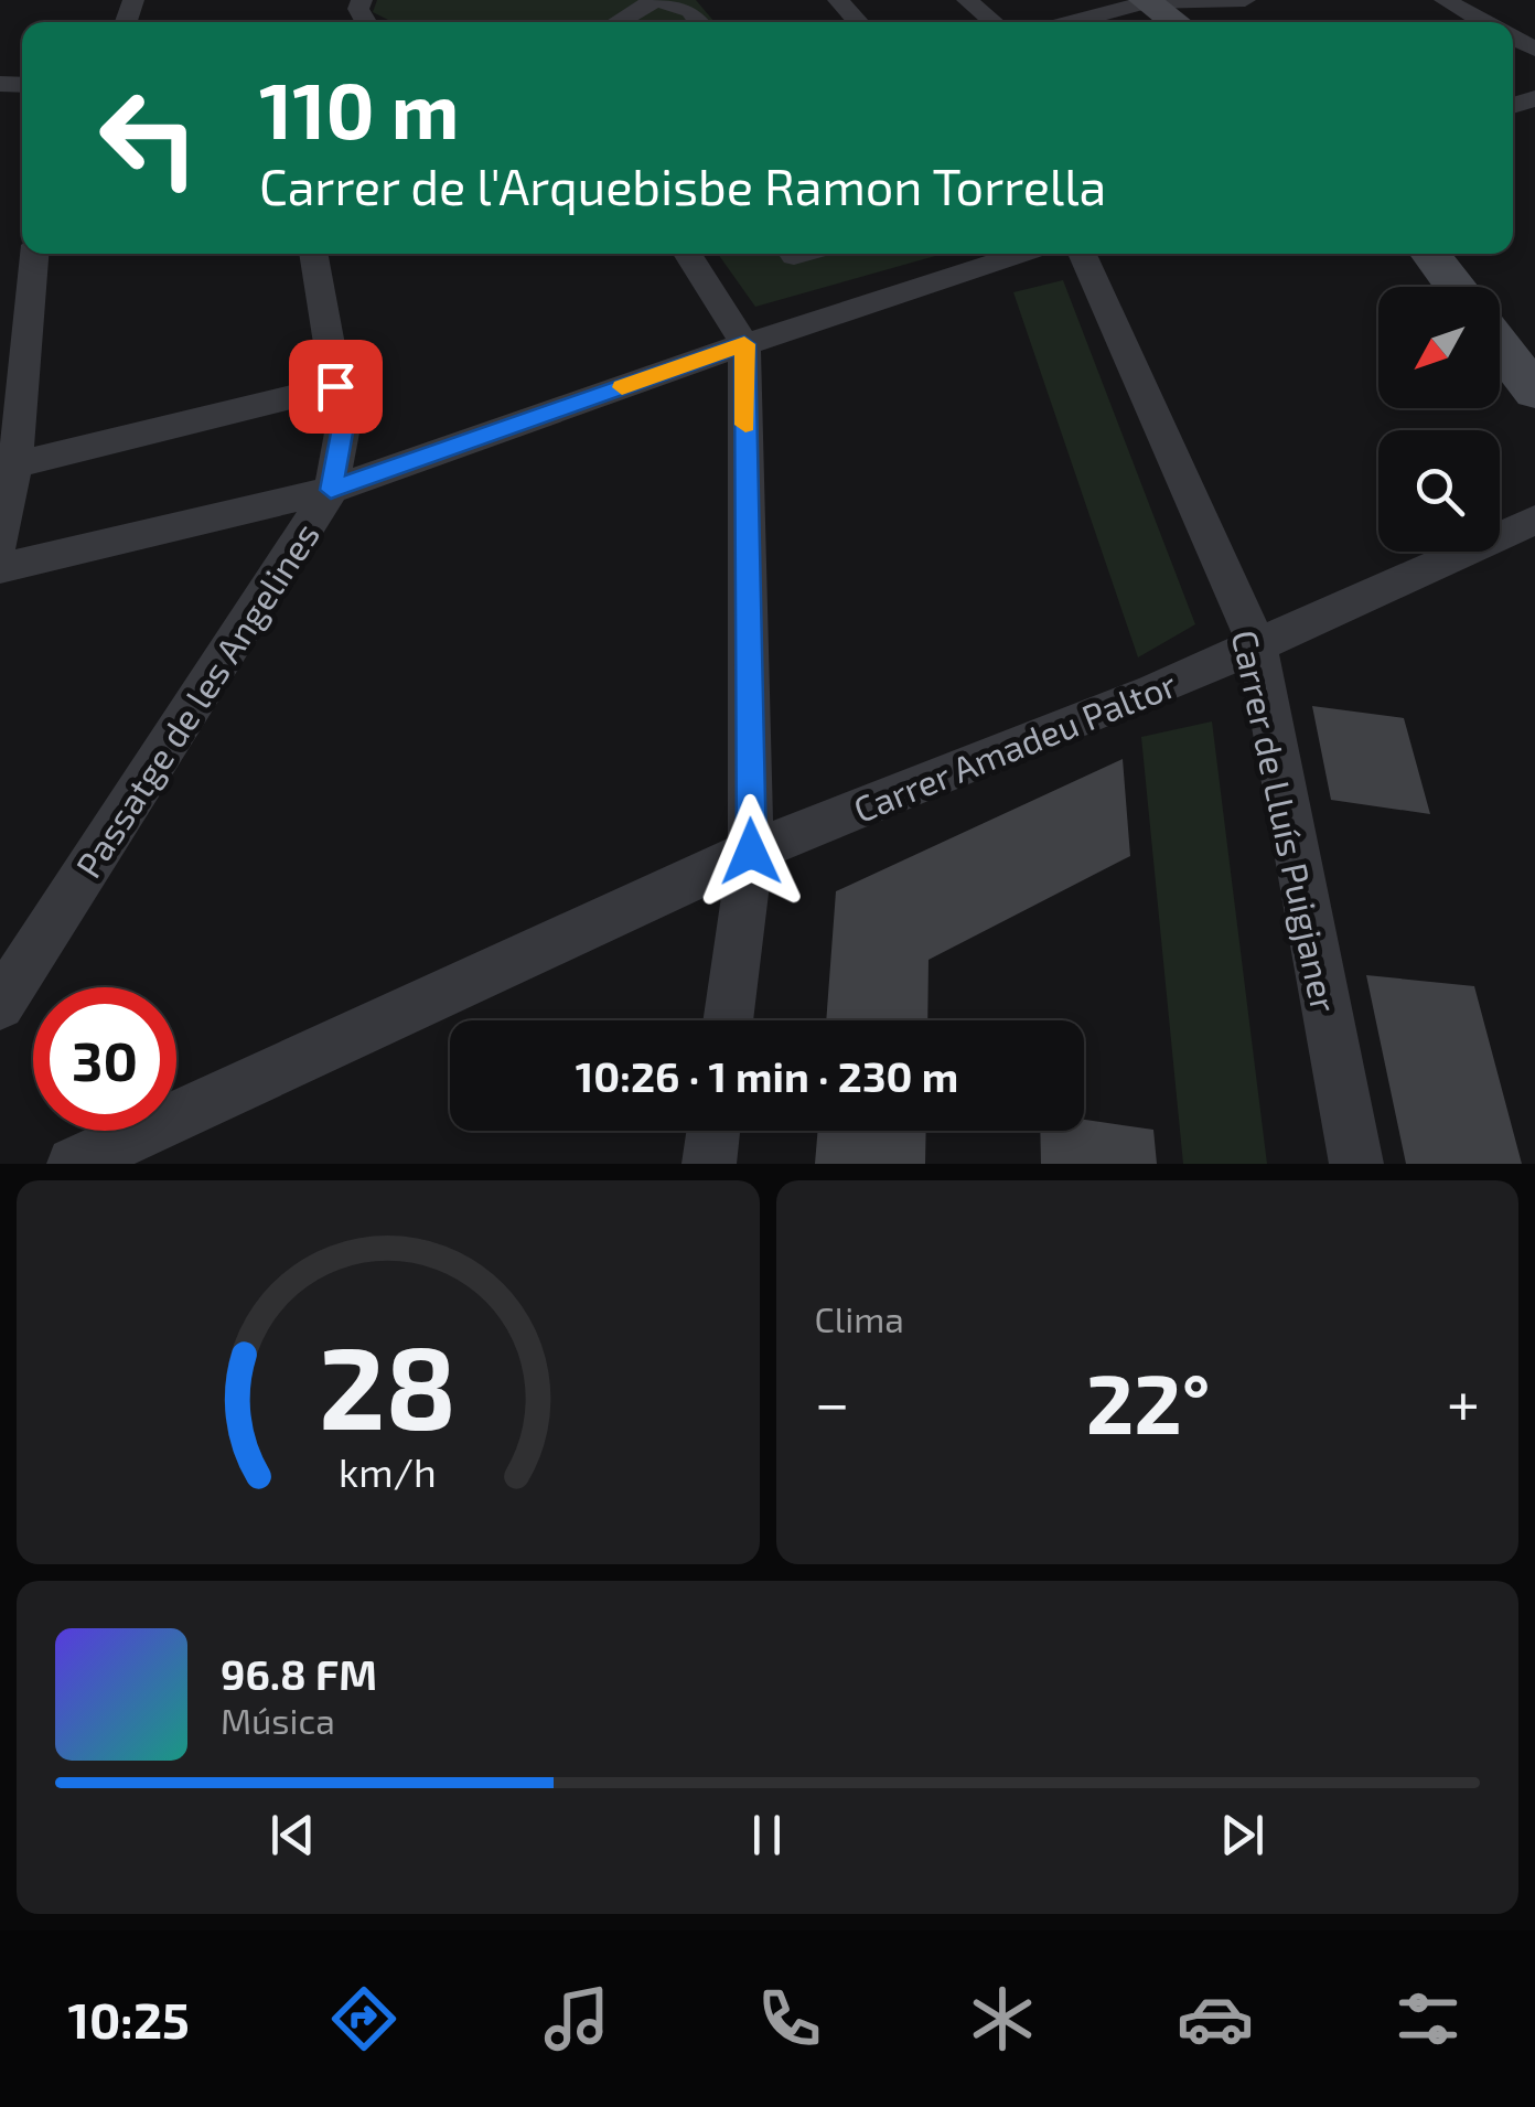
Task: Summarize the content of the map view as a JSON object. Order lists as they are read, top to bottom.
{
  "streets": {
    "street": ["Passatge de les Angelines", "Carrer Amadeu Paltor", "Carrer de Lluís Puigjaner"]
  },
  "crossings": [
    ["Carrer Amadeu Paltor", "Carrer de Lluís Puigjaner"]
  ],
  "north": "bottom left",
  "page": {
    "turn": ["110 m", "Carrer de l'Arquebisbe Ramon Torrella"],
    "limit": "30",
    "trip": "10:26 · 1 min · 230 m",
    "tile": "Clima",
    "heat": ["−", "22°", "+"],
    "song": ["96.8 FM", "Música"],
    "tabs": "10:25",
    "gauge": ["28", "km/h"]
  }
}
